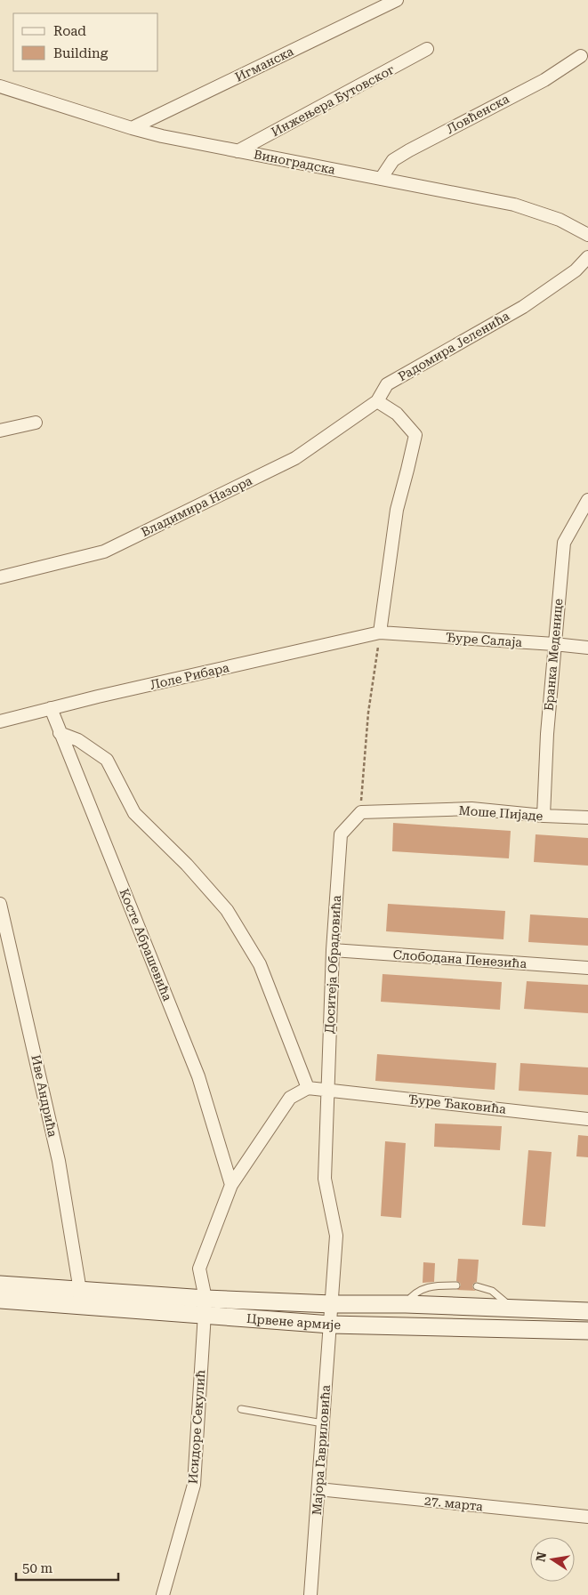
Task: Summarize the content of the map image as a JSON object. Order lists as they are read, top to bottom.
{
  "streets": {
    "main road": ["Црвене армије"],
    "street": [
      "Игманска",
      "Инжењера Бутовског",
      "Ловћенска",
      "Виноградска",
      "Радомира Јеленића",
      "Владимира Назора",
      "Ђуре Салаја",
      "Бранка Меденице",
      "Лоле Рибара",
      "Моше Пијаде",
      "Косте Абрашевића",
      "Слободана Пенезића",
      "Доситеја Обрадовића",
      "Иве Андрића",
      "Ђуре Ђаковића",
      "Исидоре Секулић",
      "Мајора Гавриловића",
      "27. марта"
    ]
  },
  "crossings": [
    ["Игманска", "Виноградска"],
    ["Инжењера Бутовског", "Виноградска"],
    ["Ловћенска", "Виноградска"],
    ["Радомира Јеленића", "Владимира Назора"],
    ["Ђуре Салаја", "Бранка Меденице"],
    ["Ђуре Салаја", "Лоле Рибара"],
    ["Бранка Меденице", "Моше Пијаде"],
    ["Лоле Рибара", "Косте Абрашевића"],
    ["Моше Пијаде", "Доситеја Обрадовића"],
    ["Слободана Пенезића", "Доситеја Обрадовића"],
    ["Доситеја Обрадовића", "Ђуре Ђаковића"],
    ["Доситеја Обрадовића", "Црвене армије"],
    ["Доситеја Обрадовића", "Мајора Гавриловића"],
    ["Иве Андрића", "Црвене армије"],
    ["Црвене армије", "Исидоре Секулић"],
    ["Црвене армије", "Мајора Гавриловића"],
    ["Мајора Гавриловића", "27. марта"]
  ],
  "legend": ["Road", "Building"],
  "scale_bar": "50 m",
  "north": "left"
}
